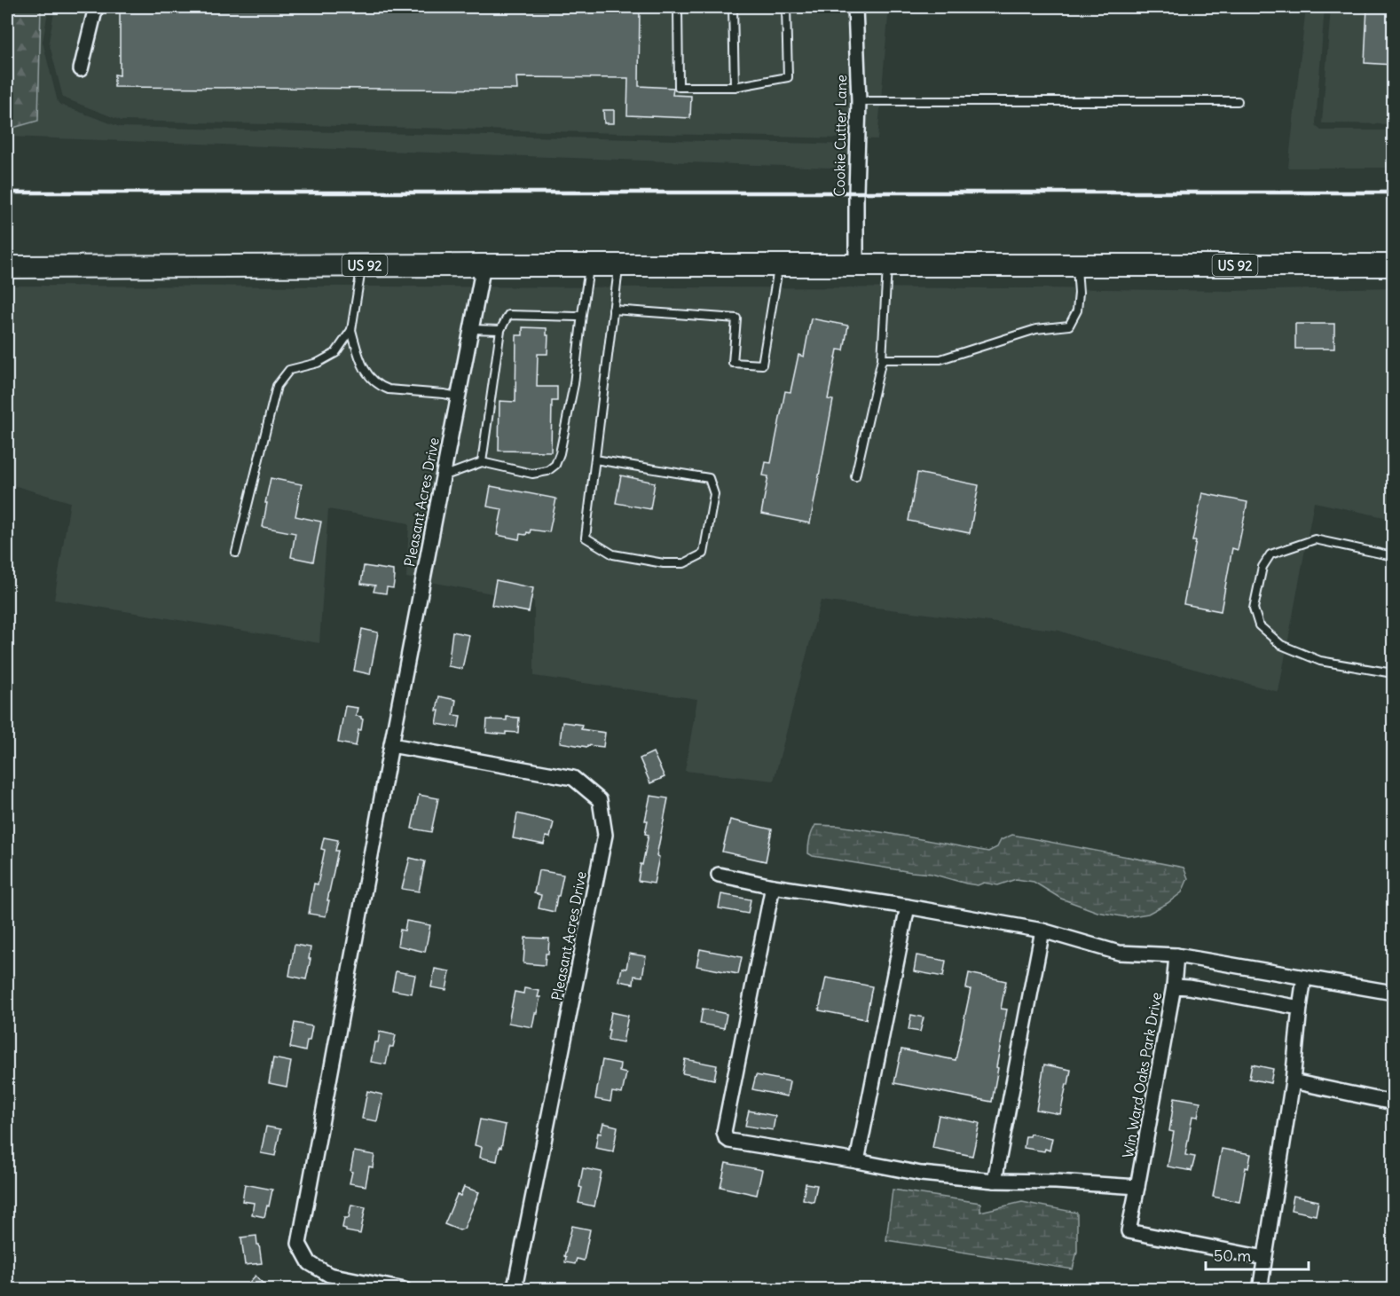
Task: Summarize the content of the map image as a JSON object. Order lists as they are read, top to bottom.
{
  "streets": {
    "main road": ["US 92"],
    "street": ["Cookie Cutter Lane", "Pleasant Acres Drive", "Win Ward Oaks Park Drive"]
  },
  "crossings": [
    ["Cookie Cutter Lane", "US 92"],
    ["US 92", "Pleasant Acres Drive"]
  ],
  "scale_bar": "50 m"
}
